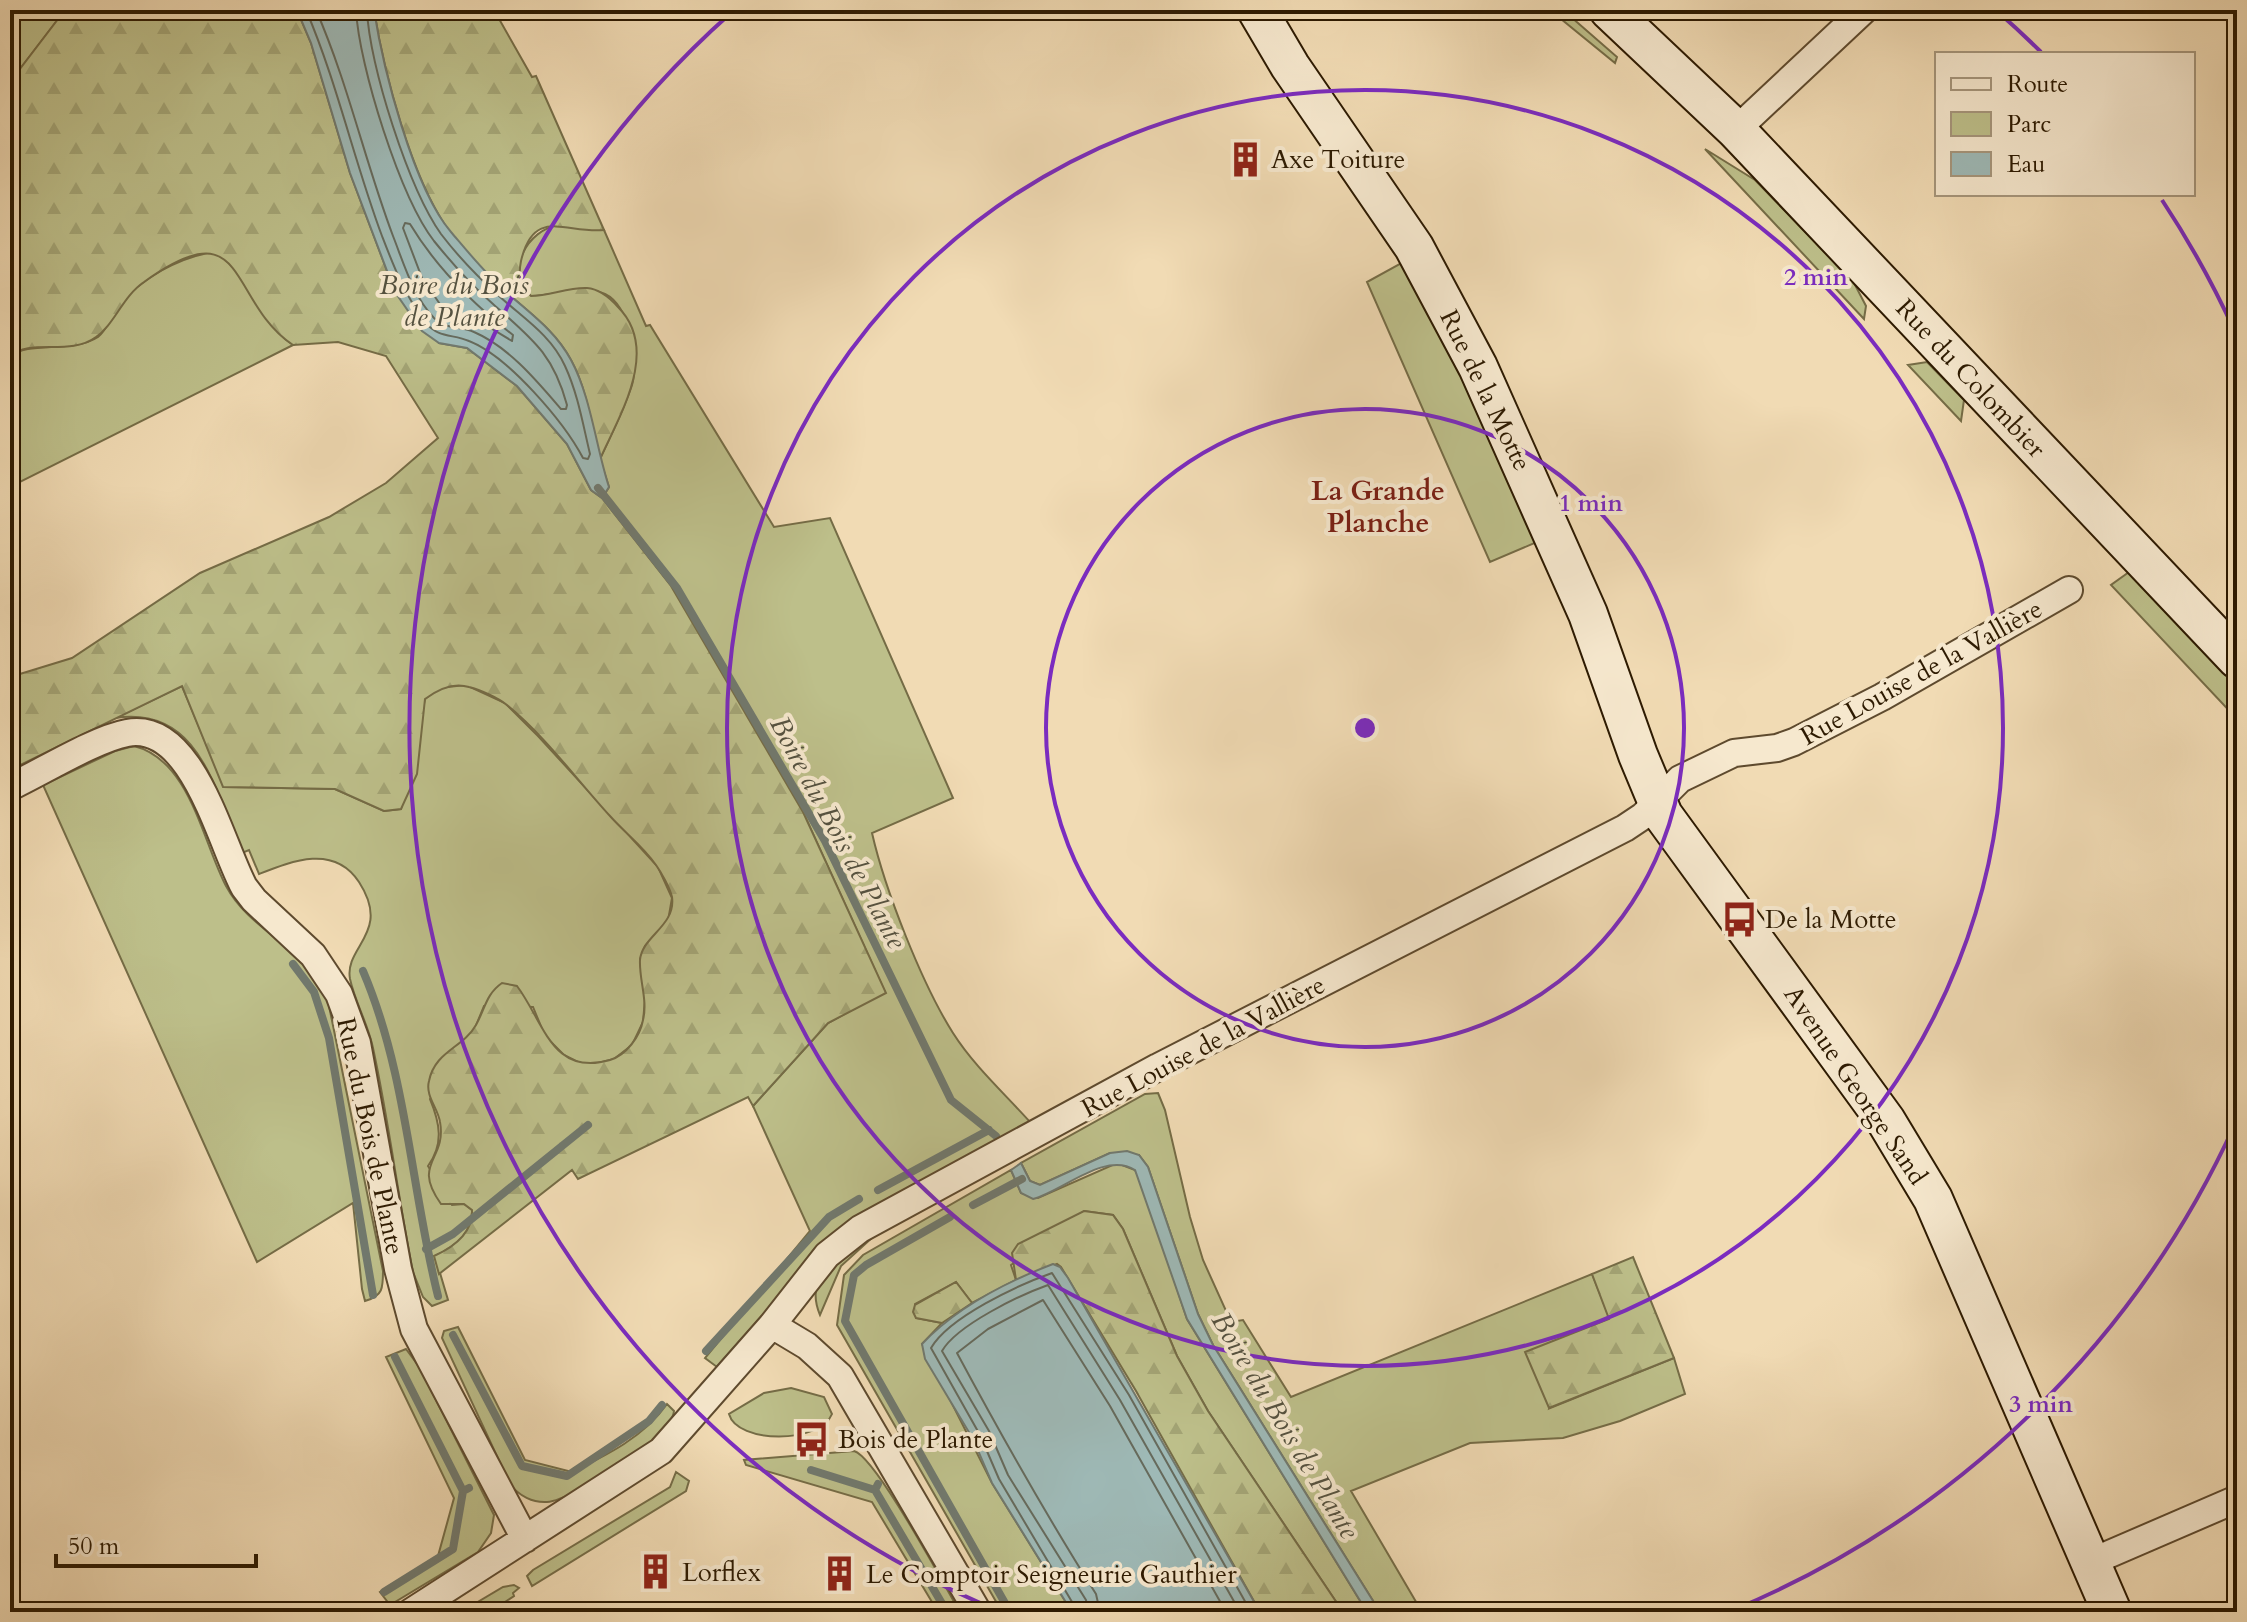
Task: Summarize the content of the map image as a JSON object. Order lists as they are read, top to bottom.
{
  "streets": {
    "street": [
      "Rue du Colombier",
      "Rue de la Motte",
      "Rue Louise de la Vallière",
      "Avenue George Sand",
      "Rue du Bois de Plante"
    ]
  },
  "crossings": [
    ["Rue de la Motte", "Rue Louise de la Vallière"],
    ["Rue de la Motte", "Avenue George Sand"],
    ["Rue Louise de la Vallière", "Avenue George Sand"],
    ["Rue Louise de la Vallière", "Rue du Bois de Plante"]
  ],
  "districts": ["La Grande Planche"],
  "water": ["Boire du Bois de Plante"],
  "places": {
    "building": ["Axe Toiture", "Lorflex", "Le Comptoir Seigneurie Gauthier"],
    "bus stop": ["De la Motte", "Bois de Plante"]
  },
  "legend": ["Route", "Parc", "Eau"],
  "scale_bar": "50 m",
  "rings": ["2 min", "1 min", "3 min"]
}
